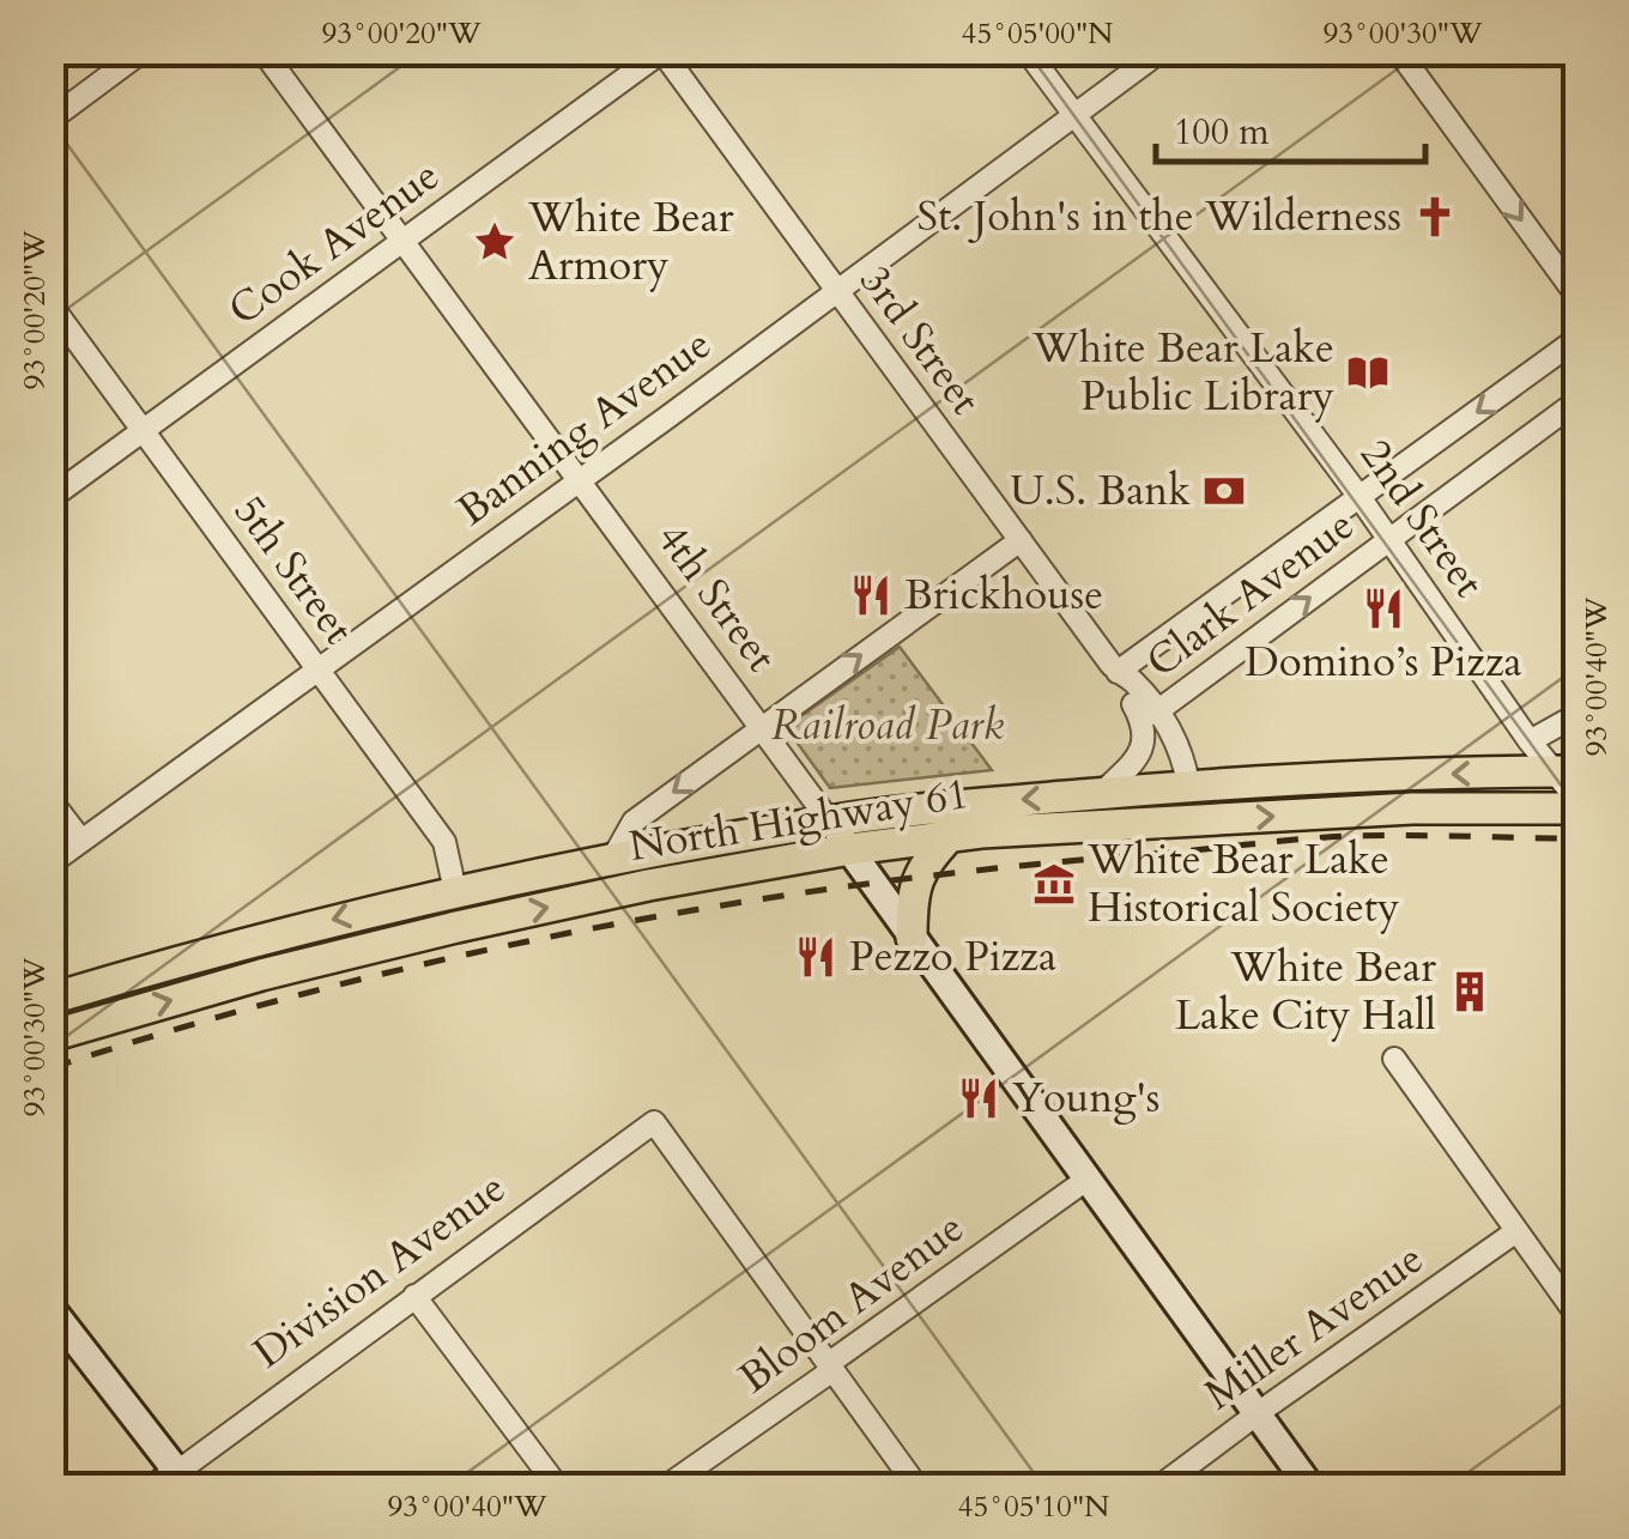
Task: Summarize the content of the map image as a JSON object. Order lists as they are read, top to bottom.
{
  "streets": {
    "main road": ["North Highway 61"],
    "street": [
      "Cook Avenue",
      "3rd Street",
      "Banning Avenue",
      "2nd Street",
      "5th Street",
      "Clark Avenue",
      "4th Street",
      "Division Avenue",
      "Bloom Avenue",
      "Miller Avenue"
    ]
  },
  "crossings": [
    ["Cook Avenue", "3rd Street"],
    ["Cook Avenue", "5th Street"],
    ["Cook Avenue", "4th Street"],
    ["3rd Street", "Banning Avenue"],
    ["3rd Street", "Clark Avenue"],
    ["3rd Street", "North Highway 61"],
    ["Banning Avenue", "2nd Street"],
    ["Banning Avenue", "5th Street"],
    ["Banning Avenue", "4th Street"],
    ["2nd Street", "Clark Avenue"],
    ["2nd Street", "North Highway 61"],
    ["5th Street", "North Highway 61"],
    ["4th Street", "North Highway 61"],
    ["4th Street", "Bloom Avenue"],
    ["4th Street", "Miller Avenue"],
    ["Division Avenue", "Bloom Avenue"]
  ],
  "parks": ["Railroad Park"],
  "places": {
    "church": ["St. John's in the Wilderness"],
    "place": ["White Bear Armory"],
    "library": ["White Bear Lake Public Library"],
    "bank": ["U.S. Bank"],
    "restaurant": [
      "Brickhouse",
      "Domino’s Pizza",
      "Pezzo Pizza",
      "Young's"
    ],
    "museum": ["White Bear Lake Historical Society"],
    "building": ["White Bear Lake City Hall"]
  },
  "scale_bar": "100 m",
  "coordinates": [
    "93°00'20\"W",
    "45°05'00\"N",
    "93°00'30\"W",
    "93°00'40\"W",
    "45°05'10\"N"
  ]
}
